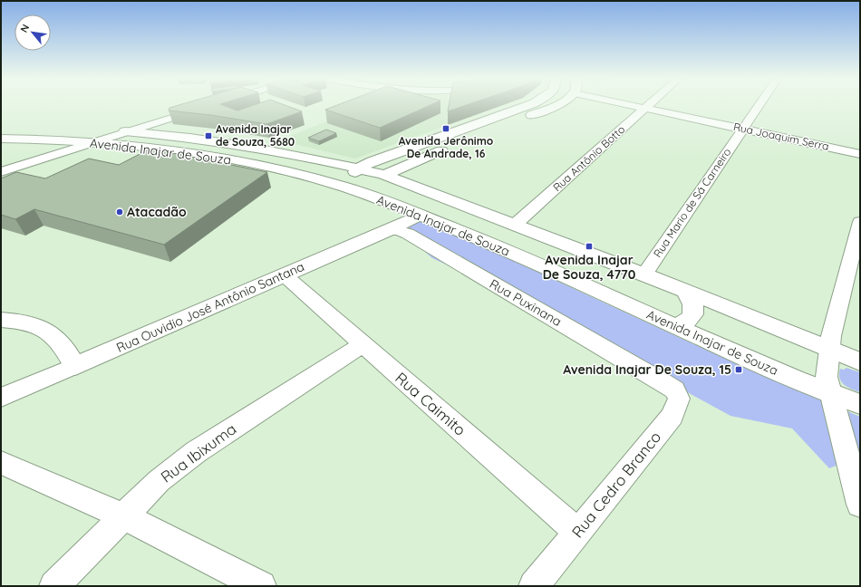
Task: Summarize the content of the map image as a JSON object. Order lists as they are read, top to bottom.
{
  "streets": {
    "main road": ["Avenida Inajar de Souza", "Rua Ouvidio José Antônio Santana"],
    "street": [
      "Rua Joaquim Serra",
      "Rua Antônio Botto",
      "Rua Mario de Sá Carneiro",
      "Rua Puxinana",
      "Rua Caimito",
      "Rua Ibixuma",
      "Rua Cedro Branco"
    ]
  },
  "crossings": [
    ["Rua Joaquim Serra", "Rua Antônio Botto"],
    ["Rua Joaquim Serra", "Rua Mario de Sá Carneiro"],
    ["Avenida Inajar de Souza", "Rua Antônio Botto"],
    ["Avenida Inajar de Souza", "Rua Mario de Sá Carneiro"],
    ["Avenida Inajar de Souza", "Rua Ouvidio José Antônio Santana"],
    ["Rua Puxinana", "Rua Ouvidio José Antônio Santana"],
    ["Rua Puxinana", "Rua Cedro Branco"],
    ["Rua Ouvidio José Antônio Santana", "Rua Caimito"],
    ["Rua Caimito", "Rua Ibixuma"],
    ["Rua Caimito", "Rua Cedro Branco"]
  ],
  "places": {
    "transit": [
      "Avenida Jerônimo De Andrade, 16",
      "Avenida Inajar de Souza, 5680",
      "Avenida Inajar De Souza, 4770",
      "Avenida Inajar De Souza, 15"
    ],
    "other": ["Atacadão"]
  },
  "north": "top left"
}
